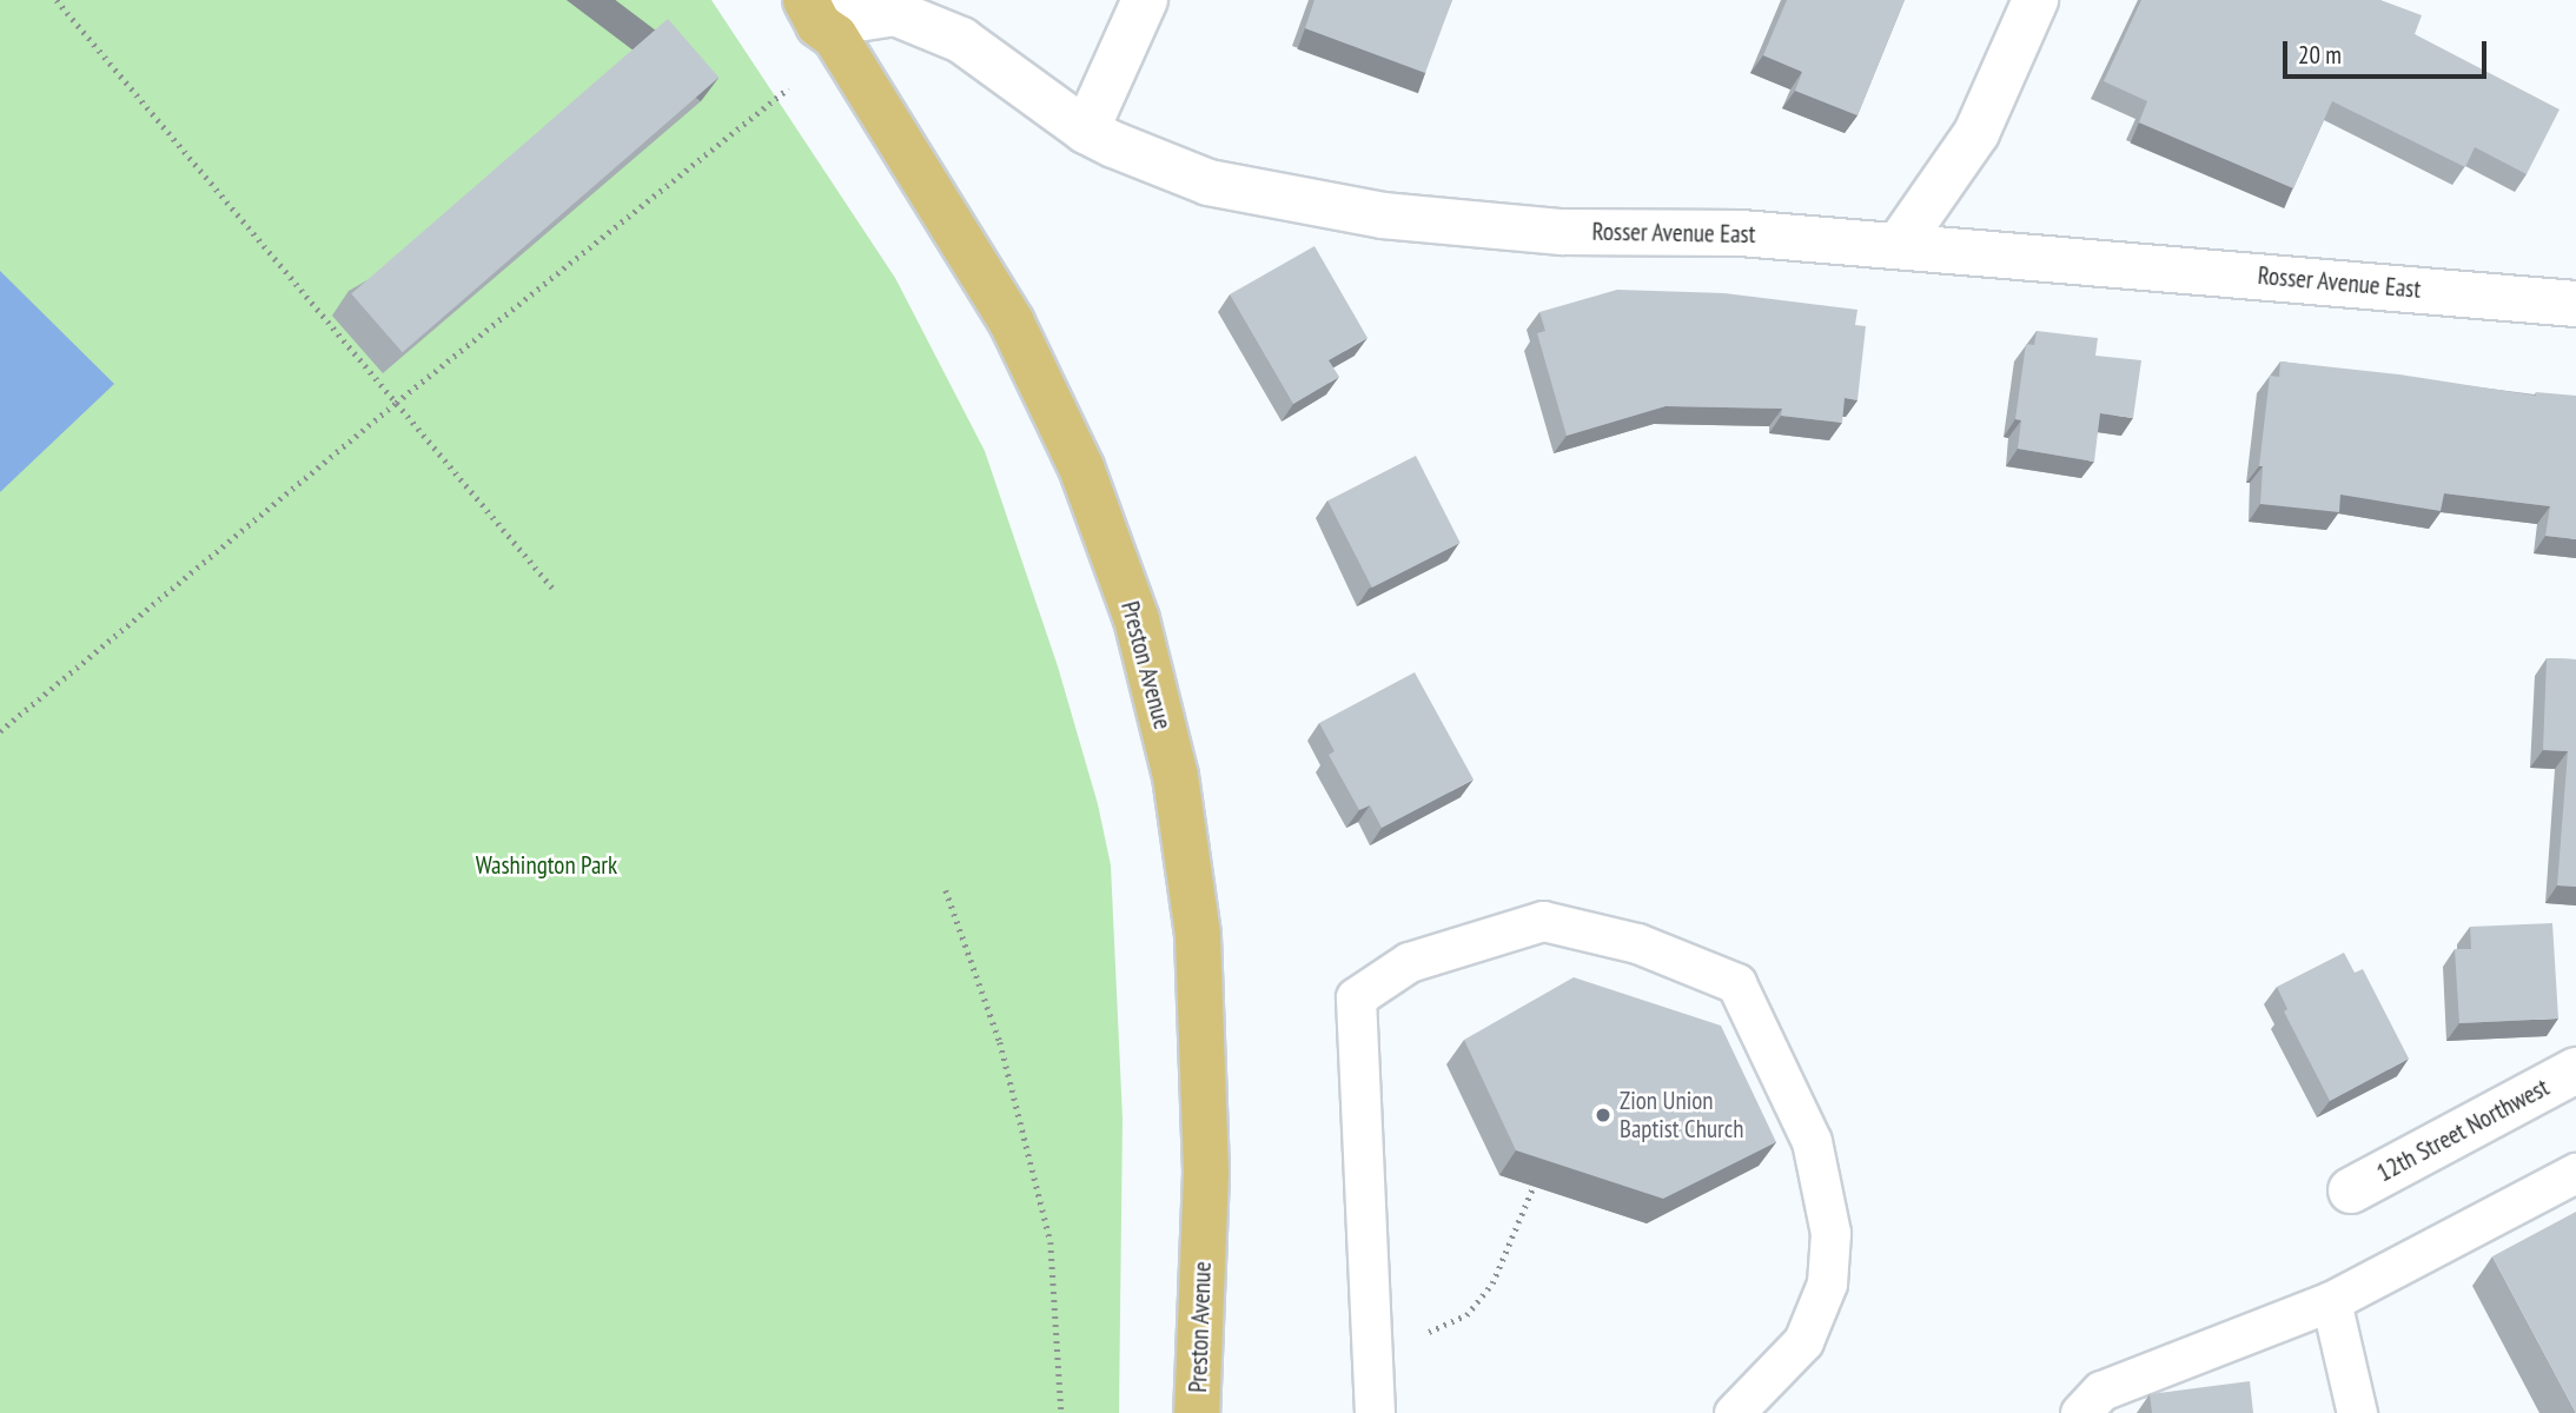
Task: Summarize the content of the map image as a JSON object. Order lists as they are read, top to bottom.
{
  "streets": {
    "main road": ["Preston Avenue"],
    "street": ["Rosser Avenue East", "12th Street Northwest"]
  },
  "crossings": [
    ["Rosser Avenue East", "Preston Avenue"]
  ],
  "parks": ["Washington Park"],
  "places": ["Zion Union Baptist Church"],
  "scale_bar": "20 m"
}
